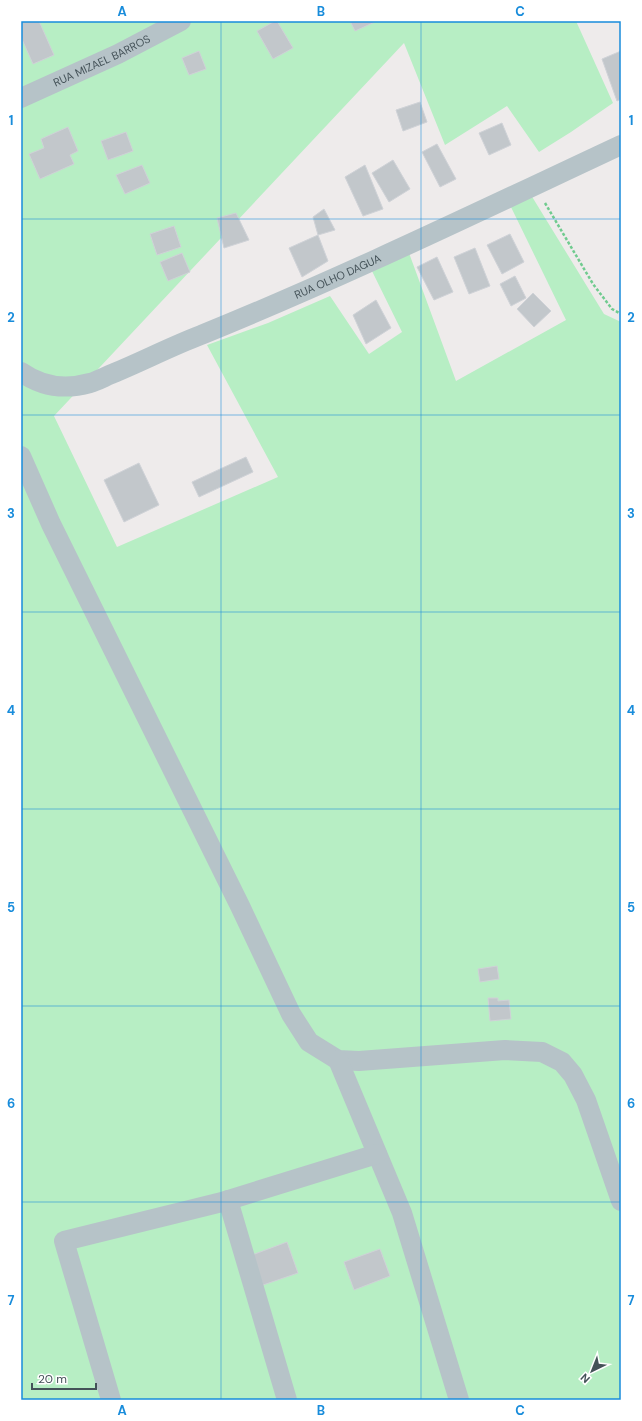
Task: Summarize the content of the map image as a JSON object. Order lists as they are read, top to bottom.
{
  "streets": {
    "street": ["RUA MIZAEL BARROS", "RUA OLHO DAGUA"]
  },
  "scale_bar": "20 m",
  "north": "bottom left",
  "grid": {
    "columns": ["A", "B", "C"],
    "rows": [
      "1",
      "2",
      "3",
      "4",
      "5",
      "6",
      "7"
    ]
  }
}
